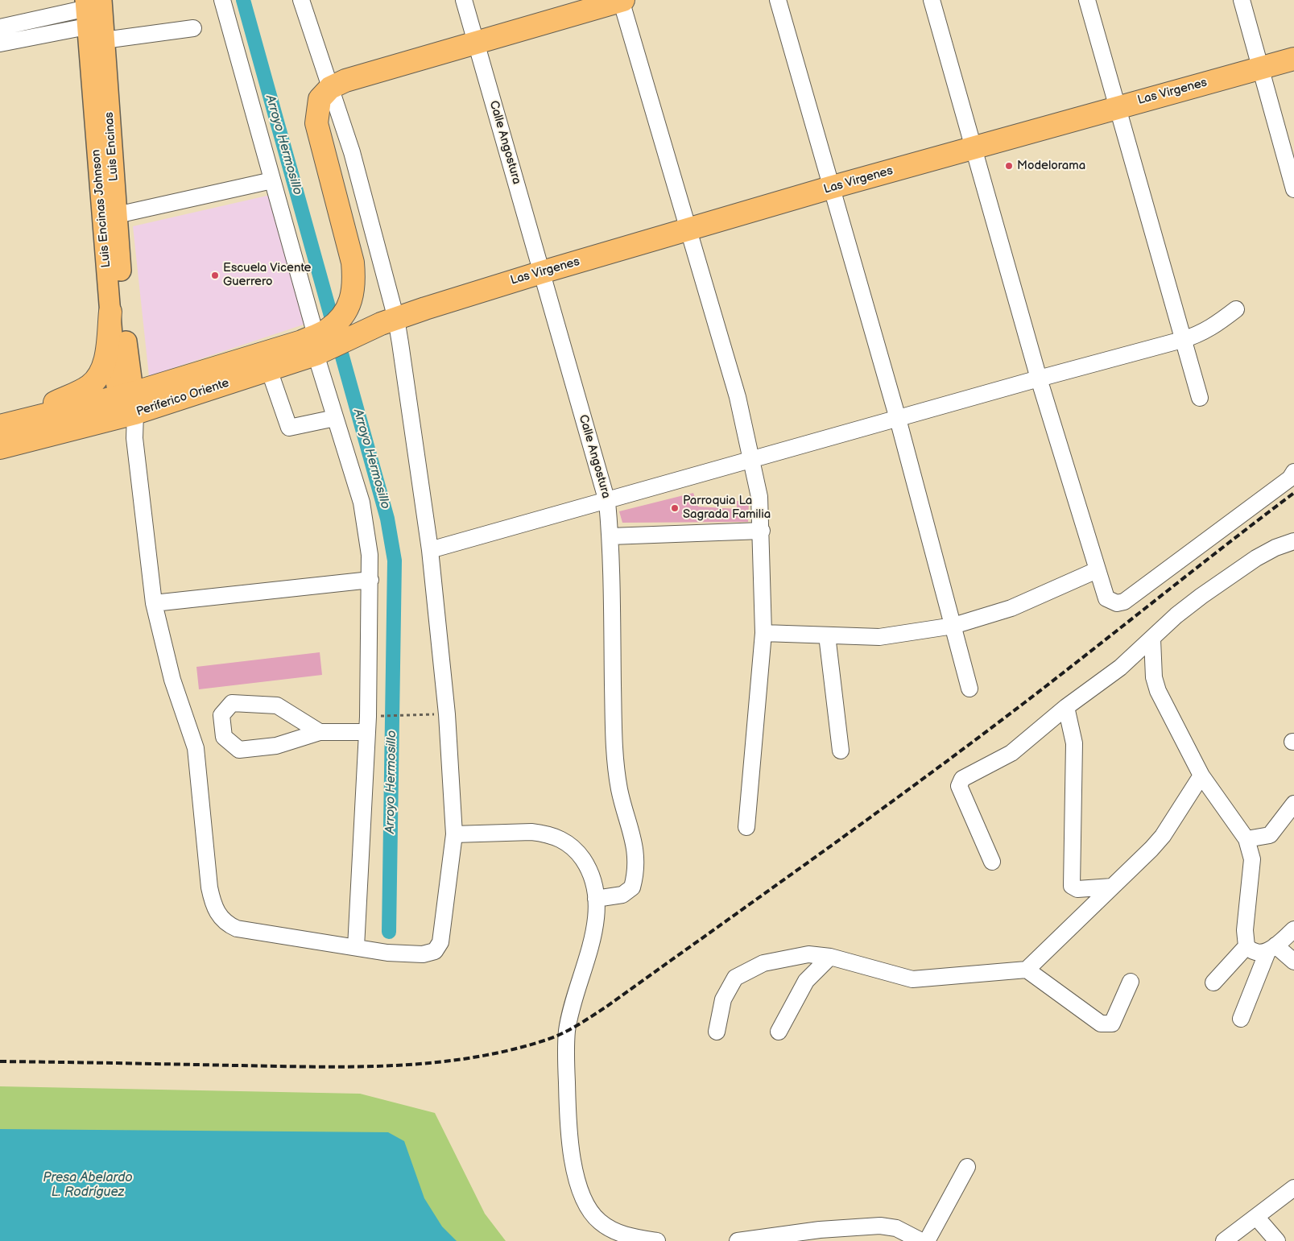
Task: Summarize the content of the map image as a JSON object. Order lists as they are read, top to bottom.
{
  "streets": {
    "highway": ["Las Virgenes", "Periferico Oriente"],
    "main road": ["Luis Encinas", "Luis Encinas Johnson"],
    "street": ["Calle Angostura"]
  },
  "crossings": [
    ["Las Virgenes", "Calle Angostura"],
    ["Las Virgenes", "Periferico Oriente"],
    ["Luis Encinas", "Luis Encinas Johnson"],
    ["Luis Encinas", "Periferico Oriente"],
    ["Luis Encinas Johnson", "Periferico Oriente"]
  ],
  "water": ["Arroyo Hermosillo", "Presa Abelardo L. Rodríguez"],
  "places": ["Modelorama", "Escuela Vicente Guerrero", "Parroquia La Sagrada Familia"]
}
